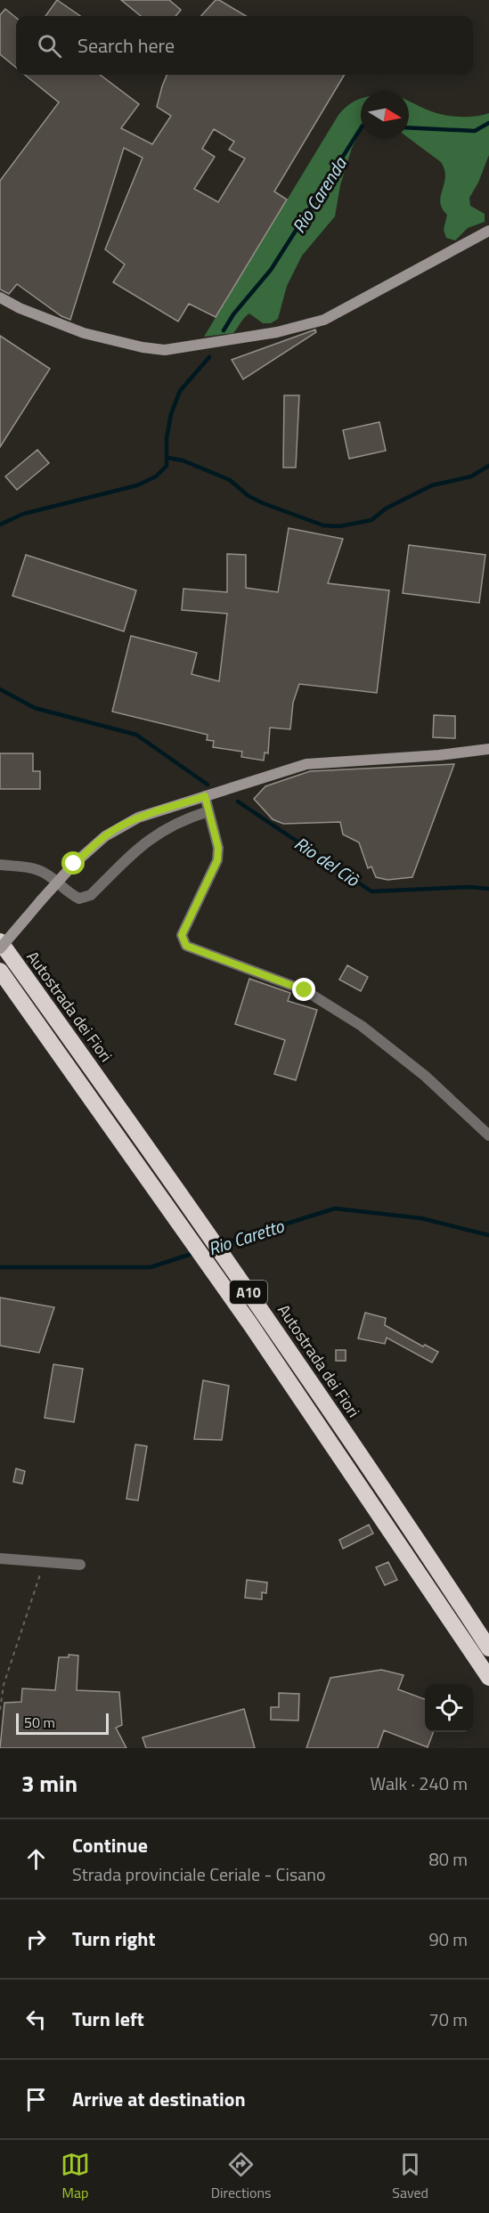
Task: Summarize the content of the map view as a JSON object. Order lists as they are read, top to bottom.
{
  "streets": {
    "highway": ["Autostrada dei Fiori", "A10"]
  },
  "water": ["Rio Carenda", "Rio del Ciò", "Rio Caretto"],
  "scale_bar": "50 m",
  "north": "right",
  "page": {
    "search": "Search here",
    "scale": "50 m",
    "heading": ["3 min", "Walk · 240 m"],
    "list": [
      ["Continue", "Strada provinciale Ceriale - Cisano", "80 m"],
      ["Turn right", "90 m"],
      ["Turn left", "70 m"],
      "Arrive at destination"
    ],
    "nav": ["Map", "Directions", "Saved"]
  }
}
